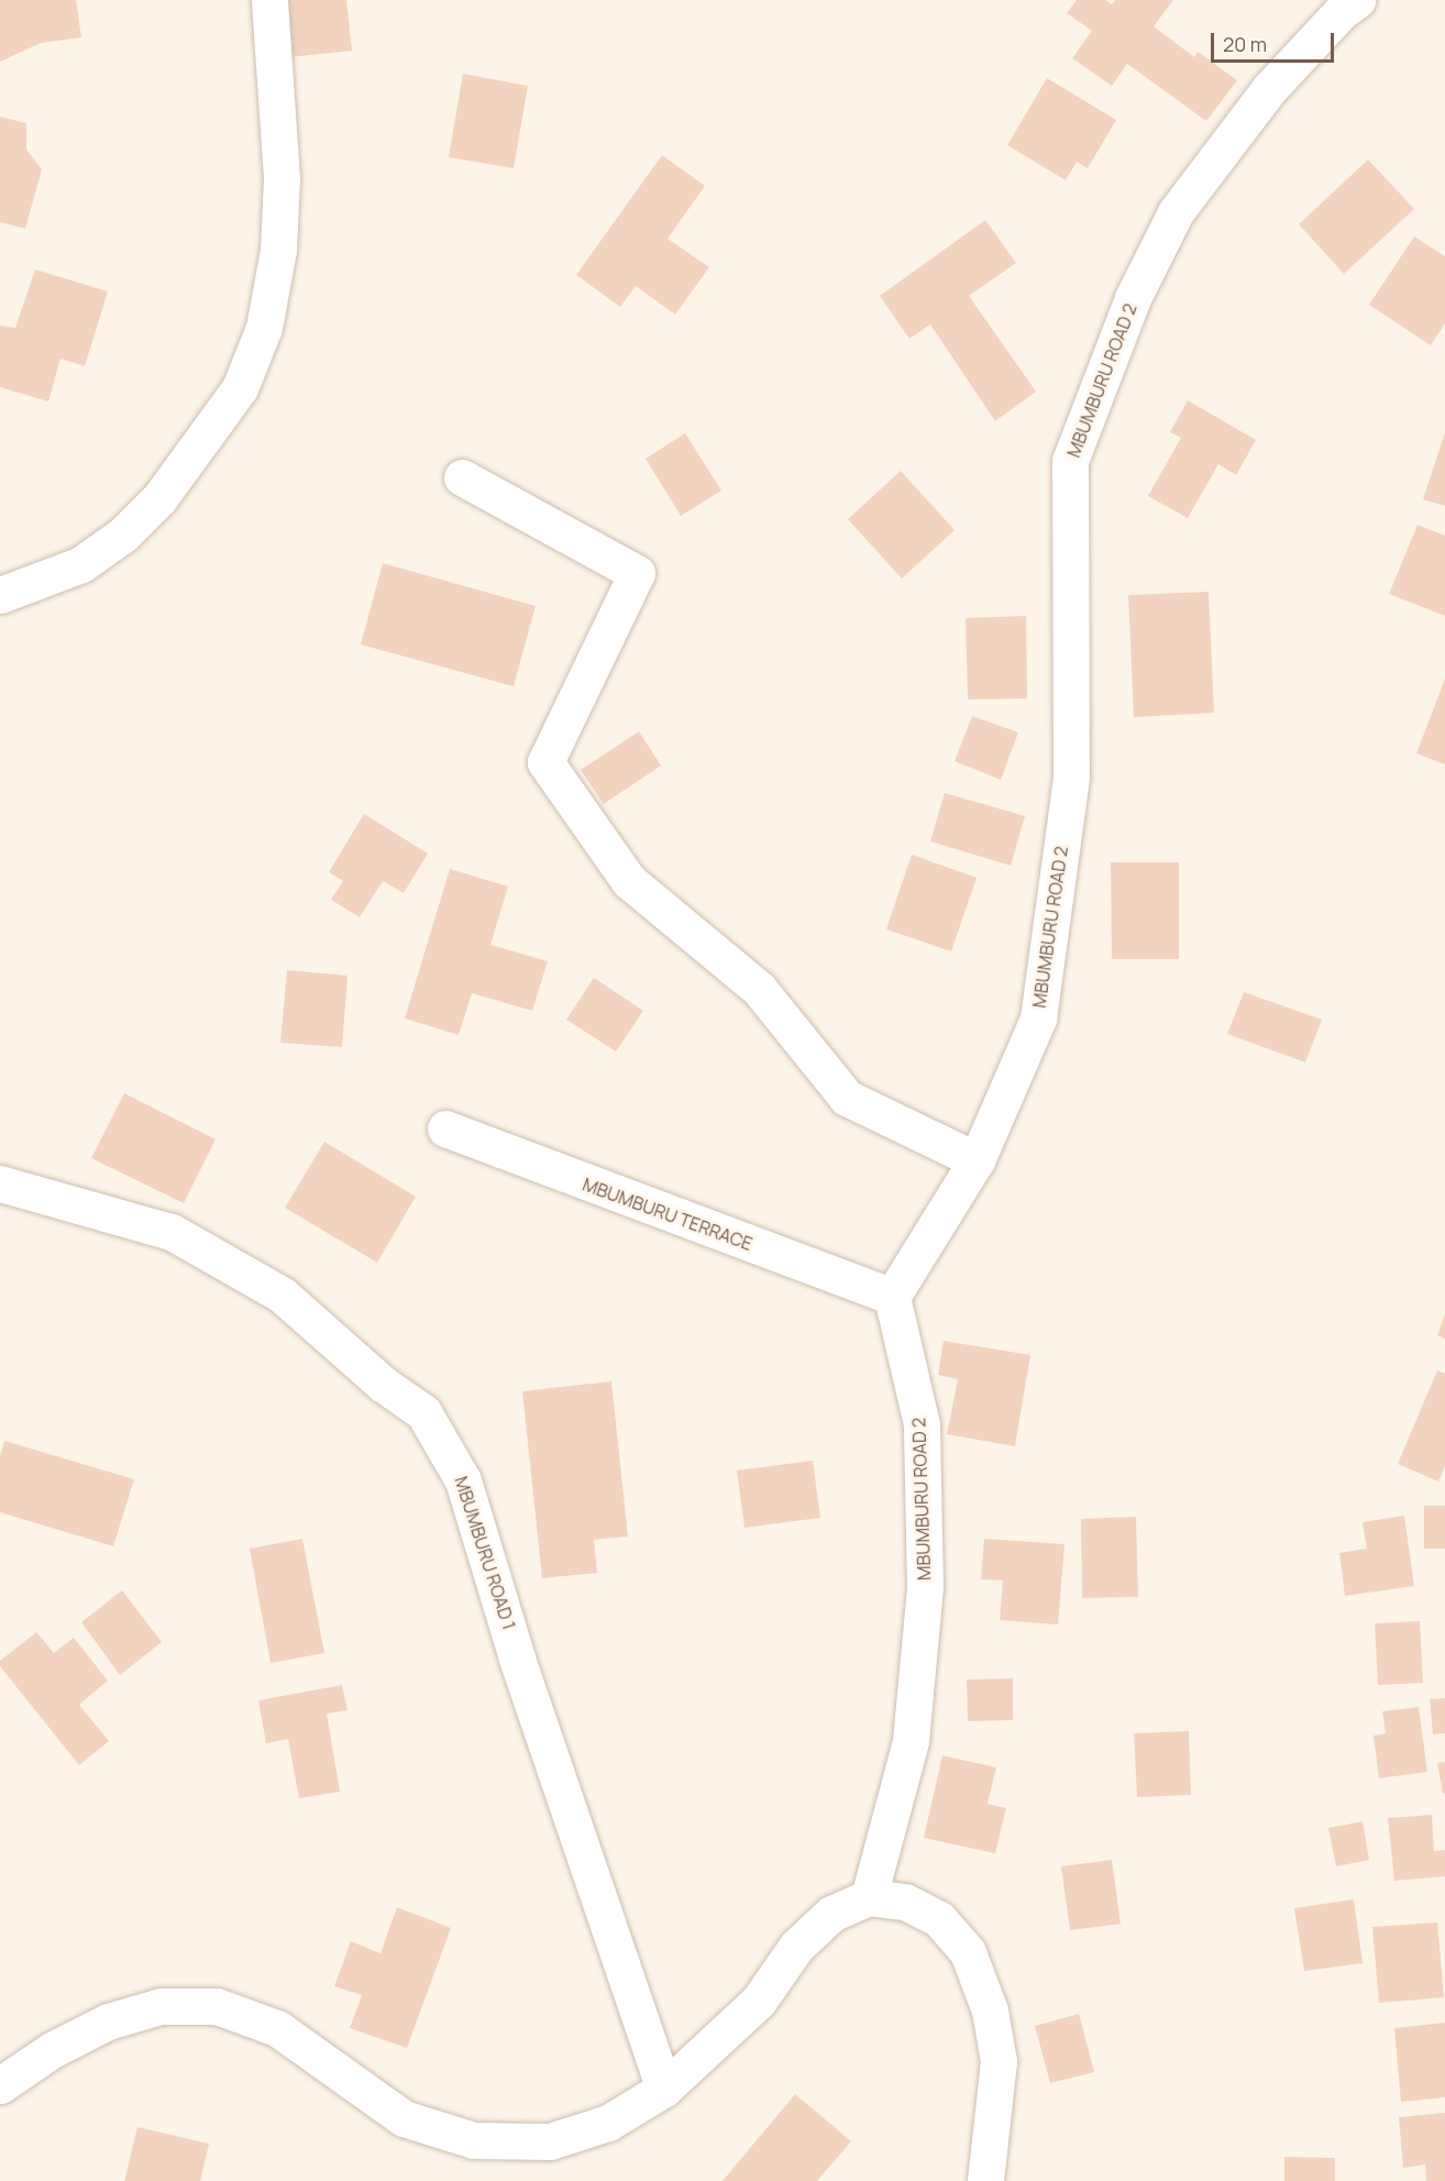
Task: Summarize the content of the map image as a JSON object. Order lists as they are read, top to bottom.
{
  "streets": {
    "street": ["MBUMBURU ROAD 2", "MBUMBURU TERRACE", "MBUMBURU ROAD 1"]
  },
  "crossings": [
    ["MBUMBURU ROAD 2", "MBUMBURU TERRACE"]
  ],
  "scale_bar": "20 m"
}
